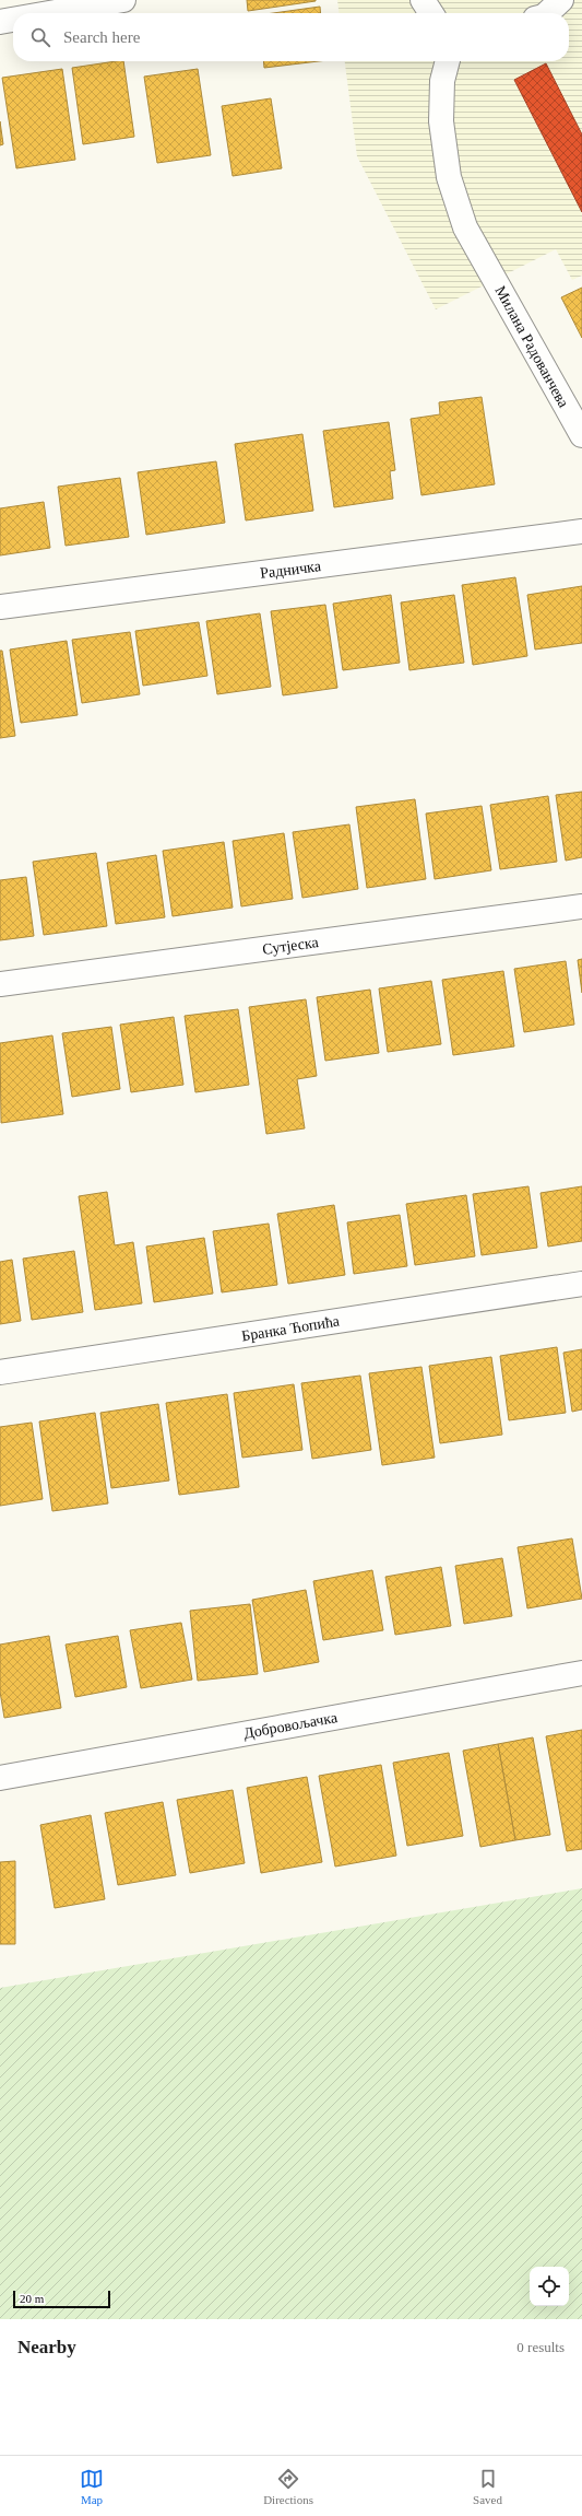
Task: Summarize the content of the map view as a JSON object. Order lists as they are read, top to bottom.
{
  "streets": {
    "street": [
      "Милана Радованчева",
      "Радничка",
      "Сутјеска",
      "Бранка Ћопића",
      "Добровољачка"
    ]
  },
  "scale_bar": "20 m",
  "page": {
    "search": "Search here",
    "scale": "20 m",
    "heading": ["Nearby", "0 results"],
    "nav": ["Map", "Directions", "Saved"]
  }
}
